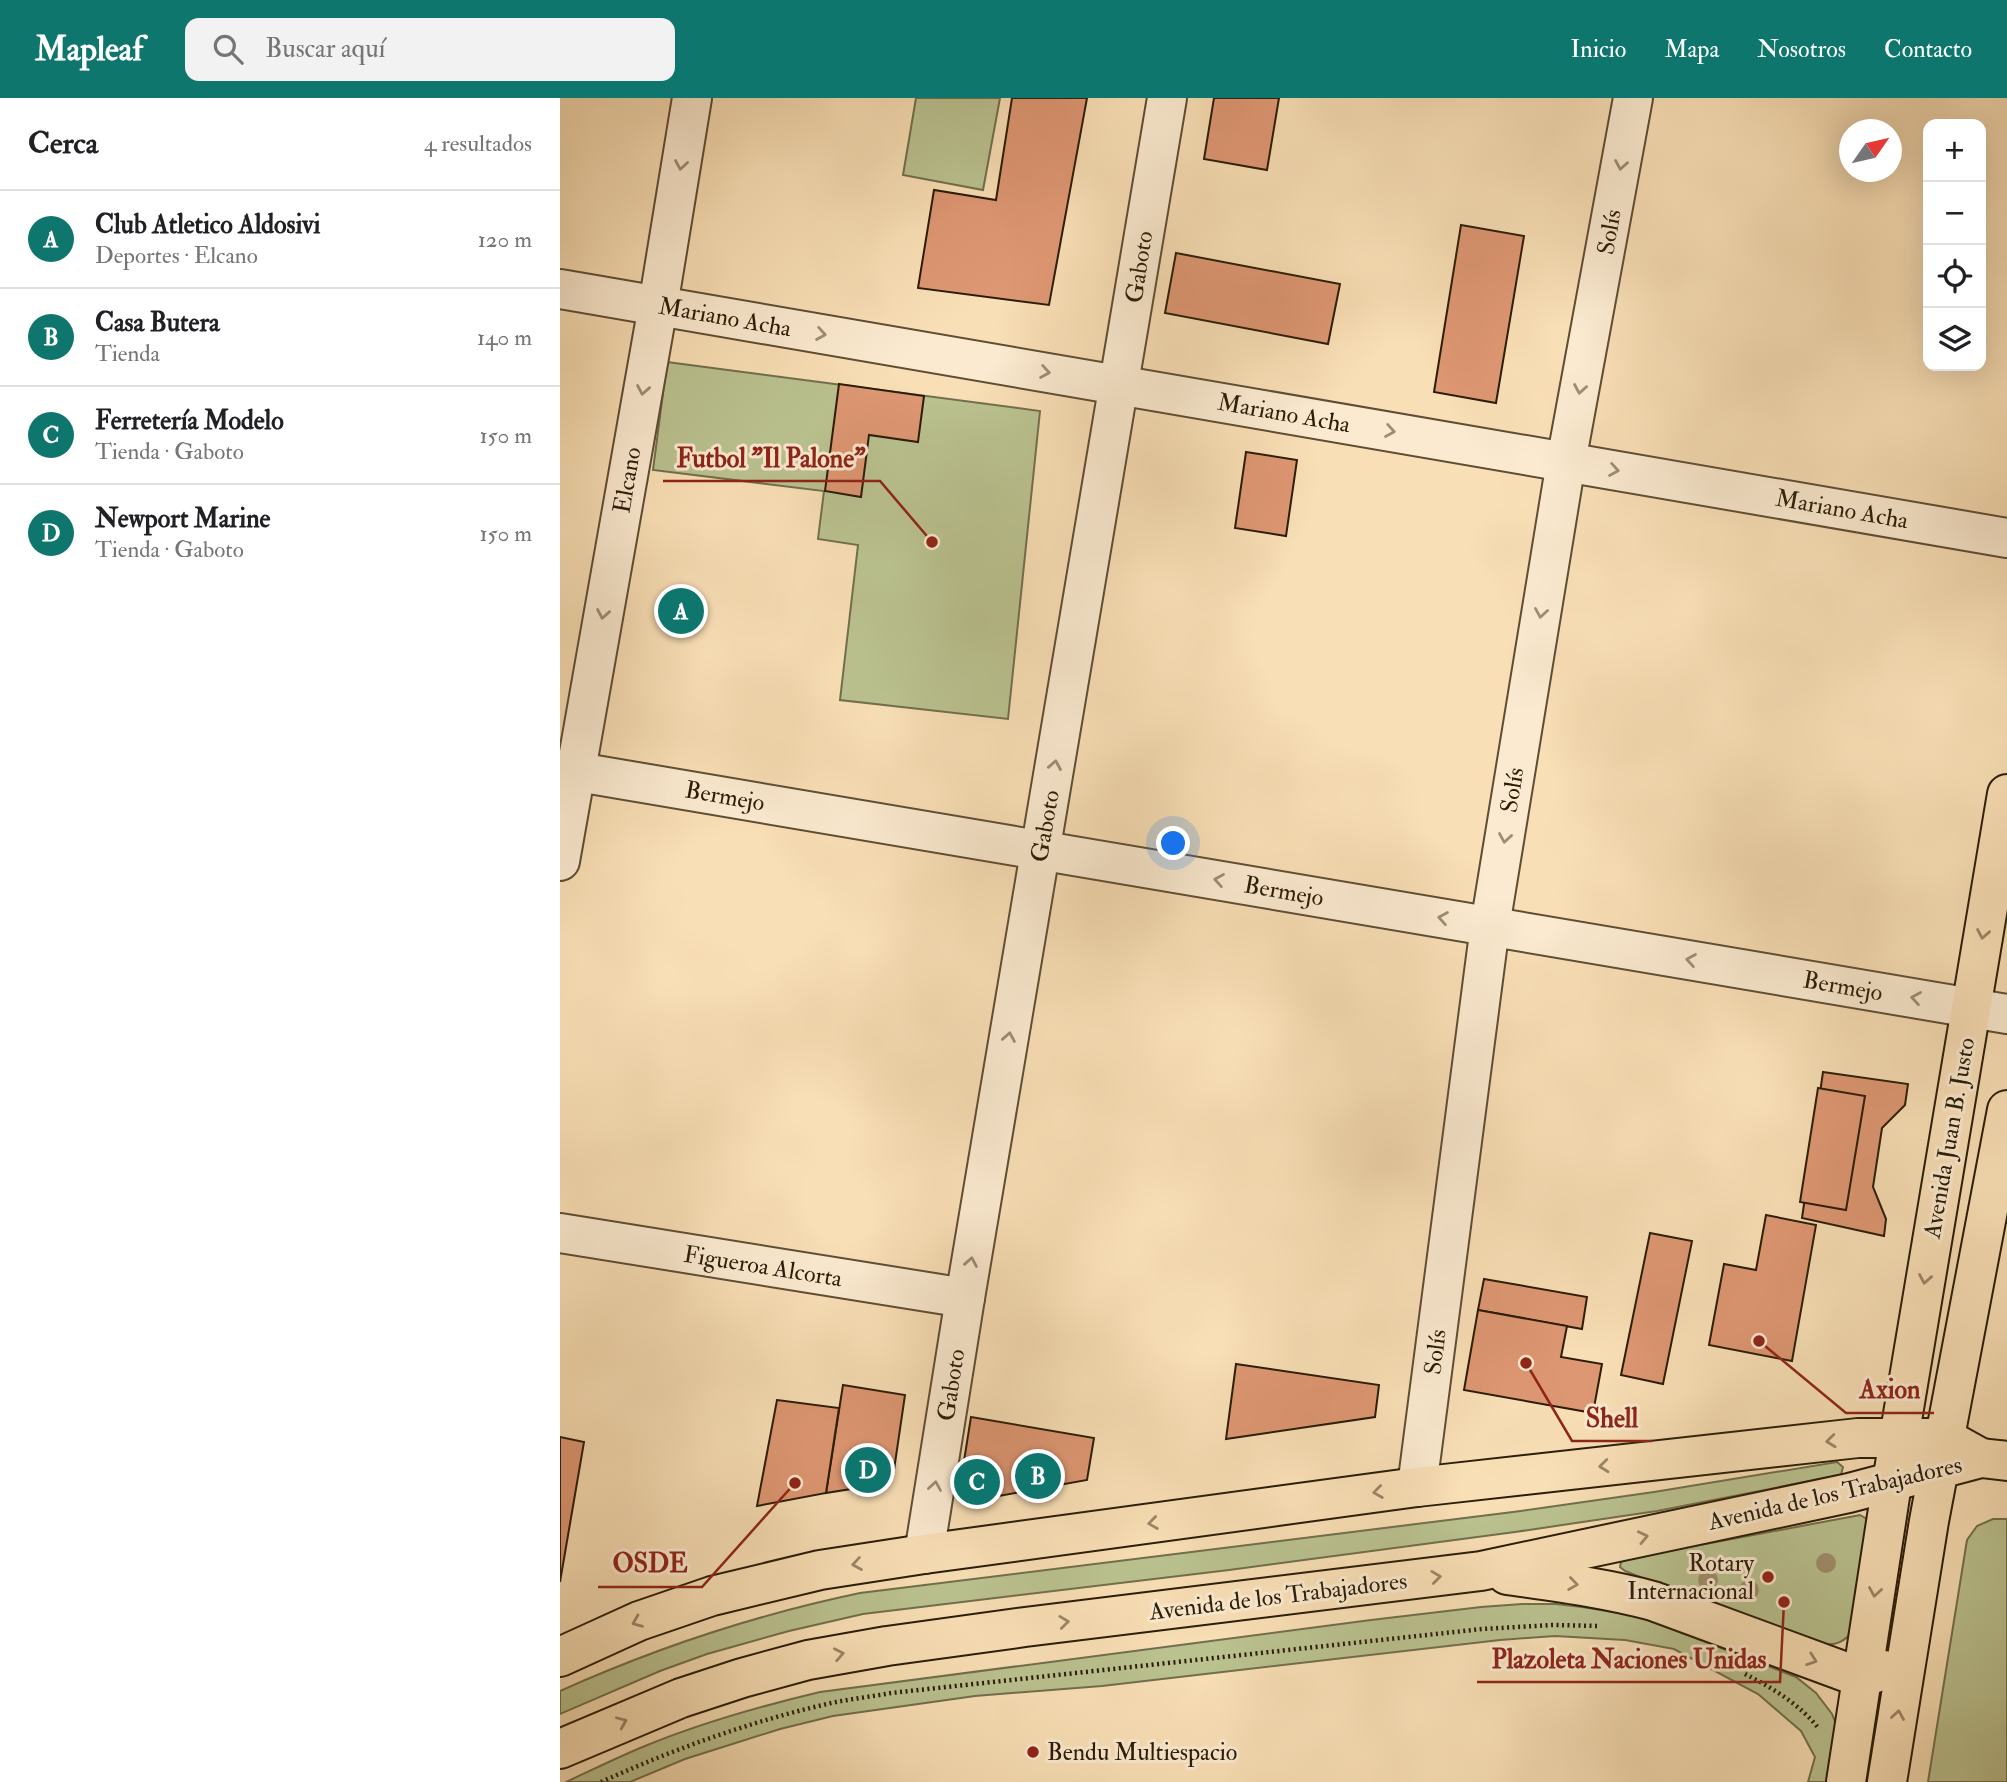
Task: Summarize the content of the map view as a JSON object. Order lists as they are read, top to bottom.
{
  "streets": {
    "main road": ["Avenida Juan B. Justo", "Avenida de los Trabajadores"],
    "street": [
      "Solís",
      "Gaboto",
      "Mariano Acha",
      "Elcano",
      "Bermejo",
      "Figueroa Alcorta"
    ]
  },
  "crossings": [
    ["Solís", "Mariano Acha"],
    ["Solís", "Bermejo"],
    ["Solís", "Avenida de los Trabajadores"],
    ["Gaboto", "Mariano Acha"],
    ["Gaboto", "Bermejo"],
    ["Gaboto", "Figueroa Alcorta"],
    ["Gaboto", "Avenida de los Trabajadores"],
    ["Mariano Acha", "Elcano"],
    ["Elcano", "Bermejo"],
    ["Bermejo", "Avenida Juan B. Justo"],
    ["Avenida Juan B. Justo", "Avenida de los Trabajadores"]
  ],
  "one_way": [
    "Solís",
    "Gaboto",
    "Mariano Acha",
    "Elcano",
    "Bermejo"
  ],
  "places": [
    "Futbol \"Il Palone\"",
    "Axion",
    "Shell",
    "OSDE",
    "Rotary Internacional",
    "Plazoleta Naciones Unidas",
    "Bendu Multiespacio"
  ],
  "north": "top right",
  "page": {
    "header": "Mapleaf",
    "search": "Buscar aquí",
    "nav": [
      "Inicio",
      "Mapa",
      "Nosotros",
      "Contacto"
    ],
    "heading": ["Cerca", "4 resultados"],
    "map_buttons": ["+", "−"],
    "list": [
      {
        "mark": "A",
        "name": "Club Atletico Aldosivi",
        "note": "Deportes · Elcano",
        "value": "120 m"
      },
      {
        "mark": "B",
        "name": "Casa Butera",
        "note": "Tienda",
        "value": "140 m"
      },
      {
        "mark": "C",
        "name": "Ferretería Modelo",
        "note": "Tienda · Gaboto",
        "value": "150 m"
      },
      {
        "mark": "D",
        "name": "Newport Marine",
        "note": "Tienda · Gaboto",
        "value": "150 m"
      }
    ],
    "pins": [
      "A",
      "D",
      "B",
      "C"
    ]
  }
}
